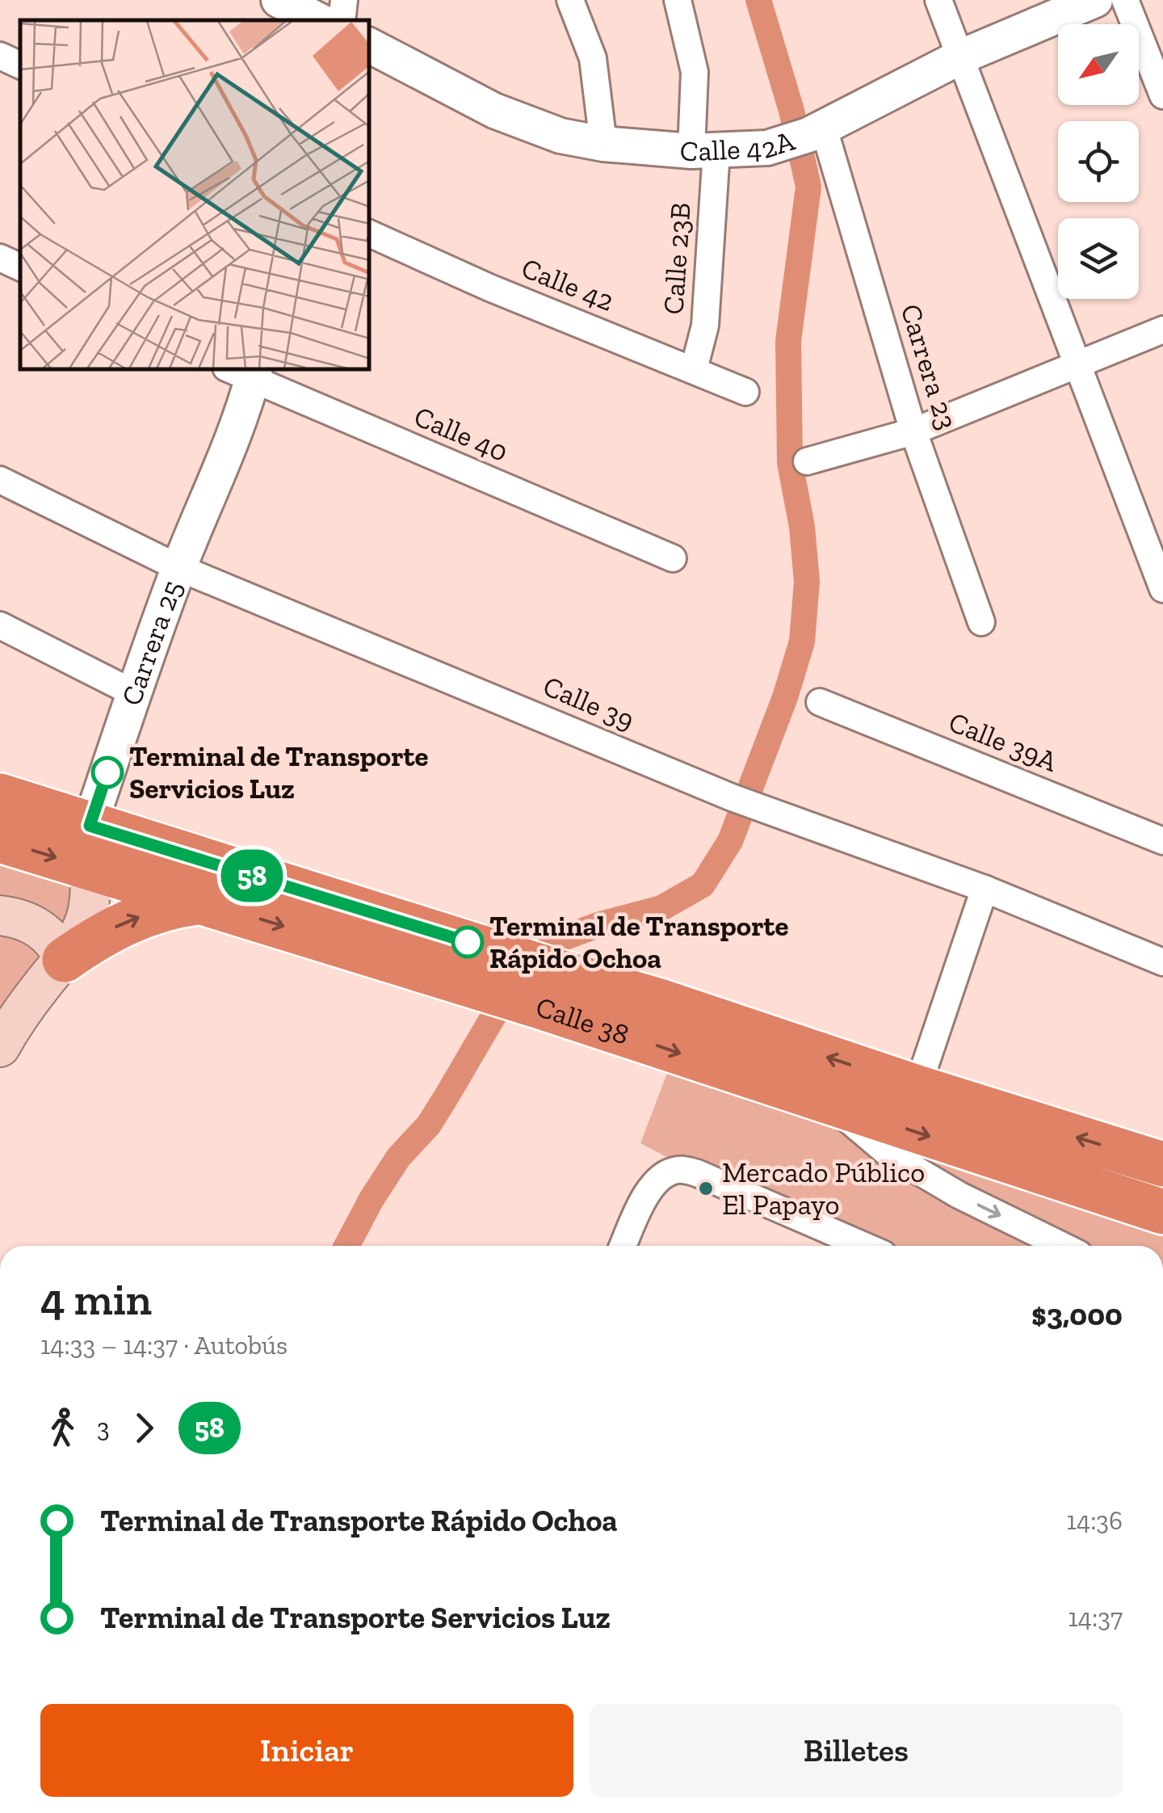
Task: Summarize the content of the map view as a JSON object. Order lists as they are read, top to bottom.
{
  "streets": {
    "highway": ["Calle 38"],
    "main road": ["Carrera 25"],
    "street": [
      "Calle 42A",
      "Calle 23B",
      "Calle 42",
      "Carrera 23",
      "Calle 40",
      "Calle 39",
      "Calle 39A"
    ]
  },
  "crossings": [
    ["Calle 42A", "Calle 23B"],
    ["Calle 42A", "Carrera 23"],
    ["Calle 23B", "Calle 42"],
    ["Calle 40", "Carrera 25"],
    ["Carrera 25", "Calle 39"],
    ["Carrera 25", "Calle 38"]
  ],
  "places": ["Terminal de Transporte Servicios Luz", "Terminal de Transporte Rápido Ochoa", "Mercado Público El Papayo"],
  "lines": ["bus line 58"],
  "north": "bottom left",
  "page": {
    "on_map": "58",
    "heading": ["4 min", "14:33 – 14:37 · Autobús", "$3,000"],
    "legs": ["3", "58"],
    "list": [
      {
        "name": "Terminal de Transporte Rápido Ochoa",
        "value": "14:36"
      },
      {
        "name": "Terminal de Transporte Servicios Luz",
        "value": "14:37"
      }
    ],
    "buttons": ["Iniciar", "Billetes"]
  }
}
